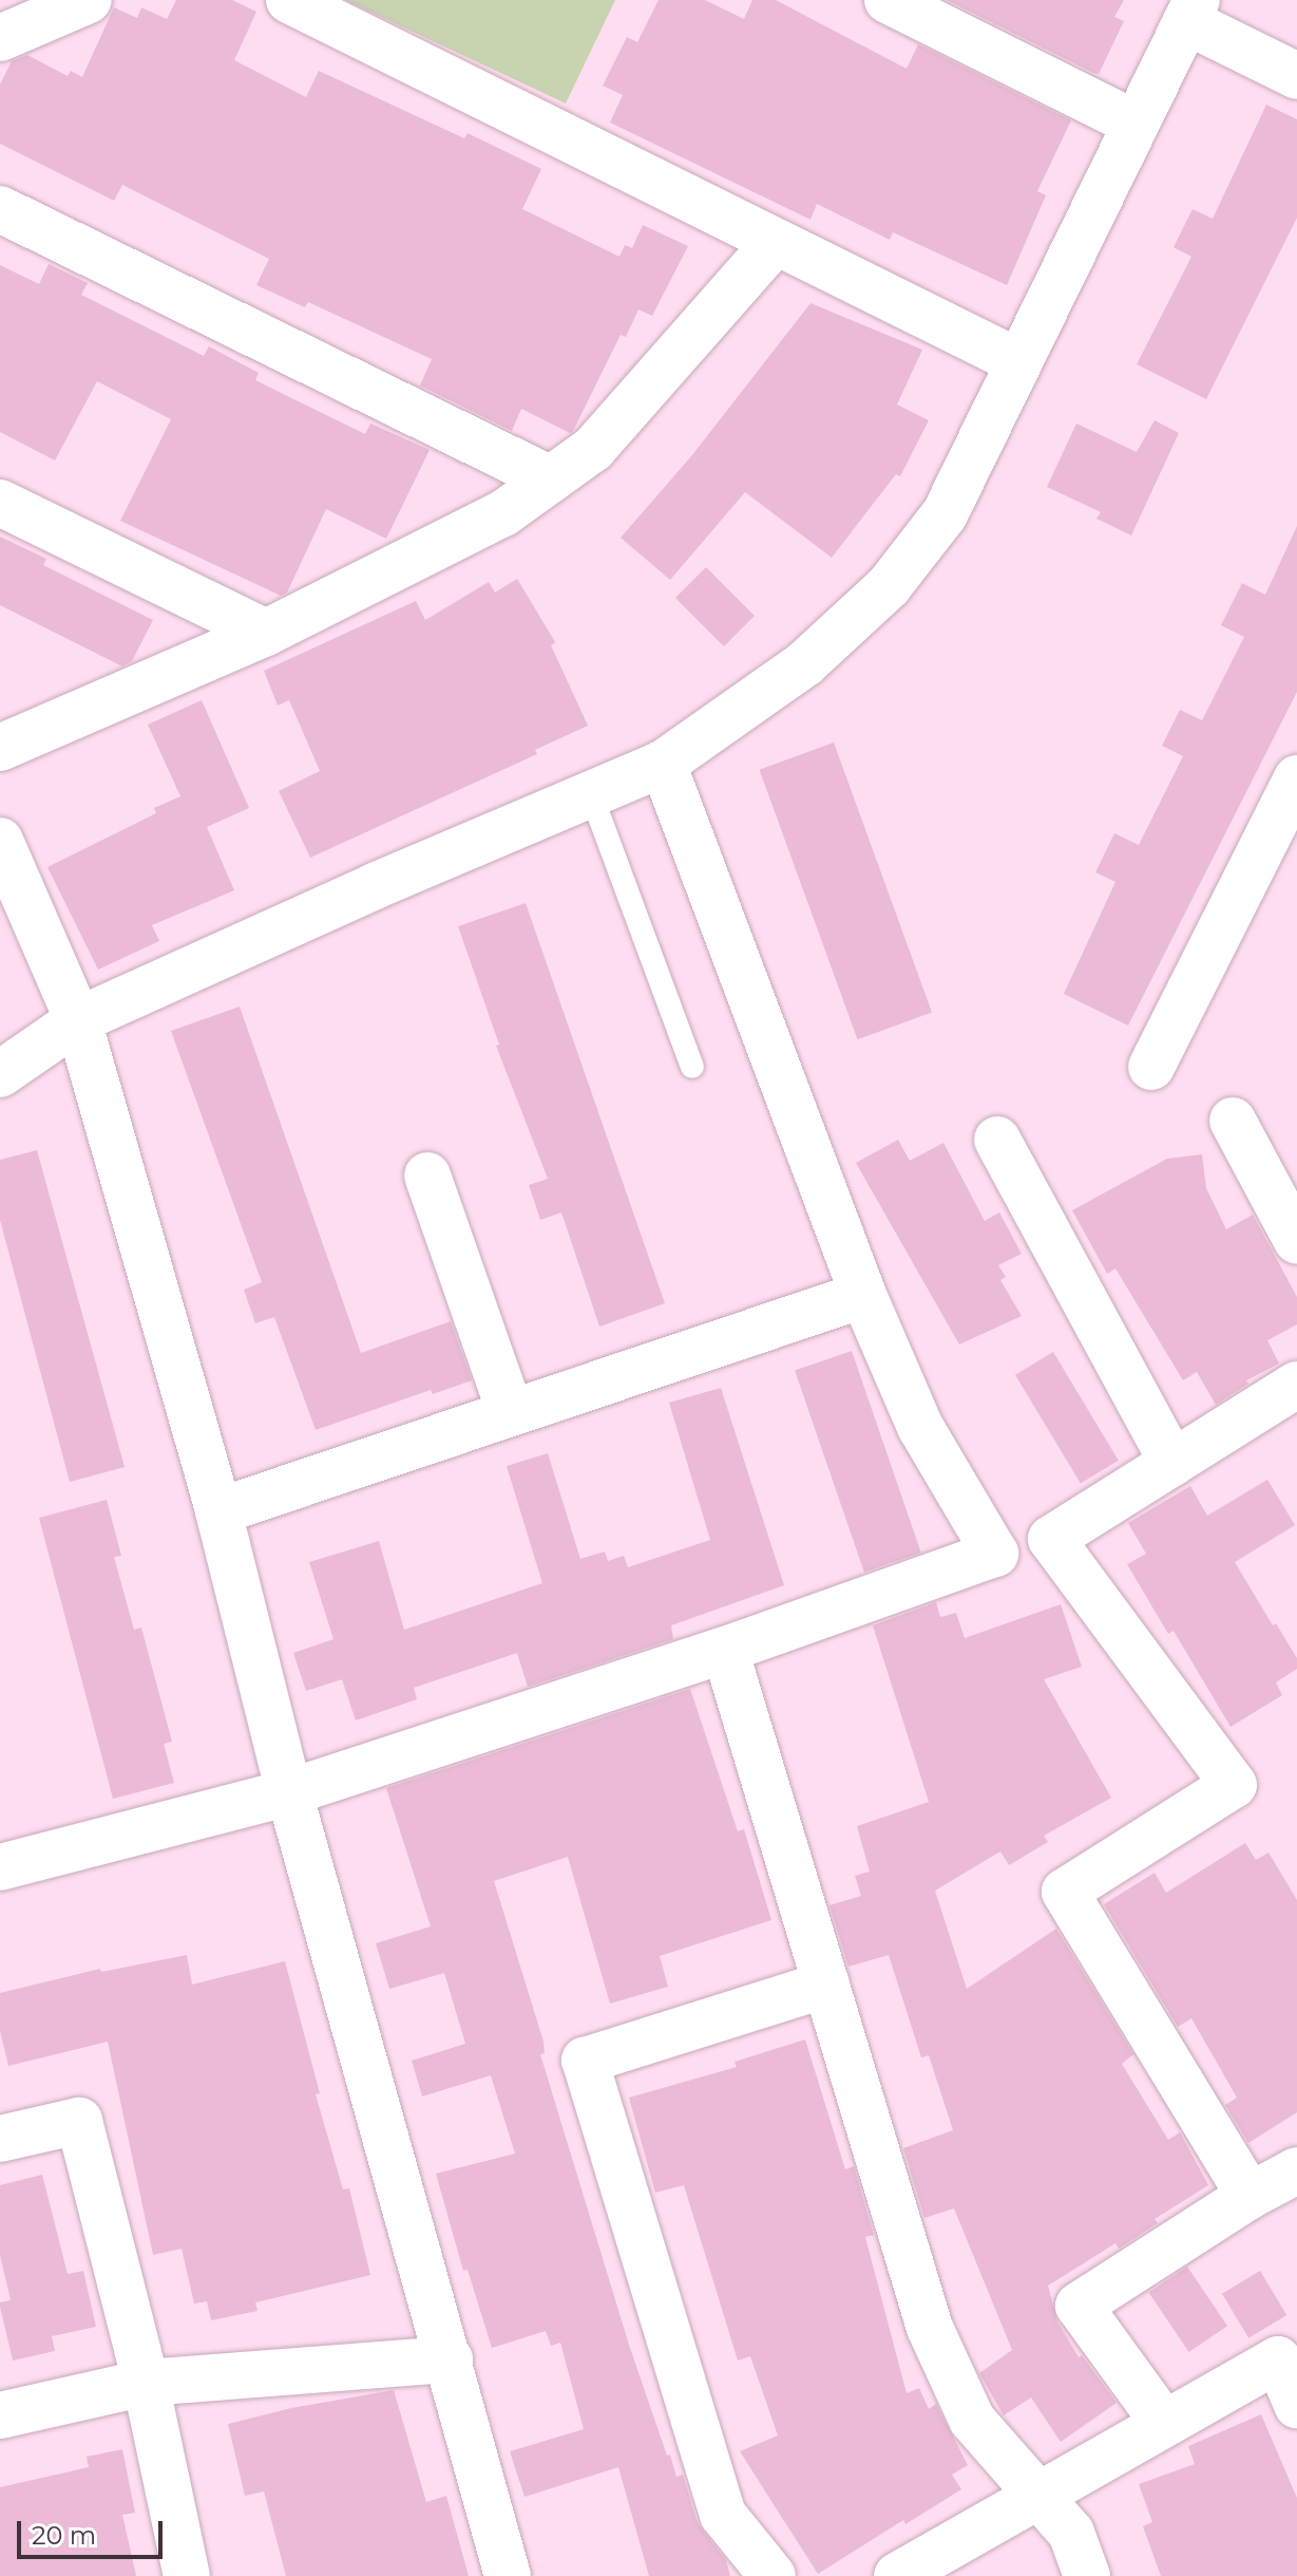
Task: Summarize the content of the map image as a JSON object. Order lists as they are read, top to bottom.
{
  "scale_bar": "20 m"
}
